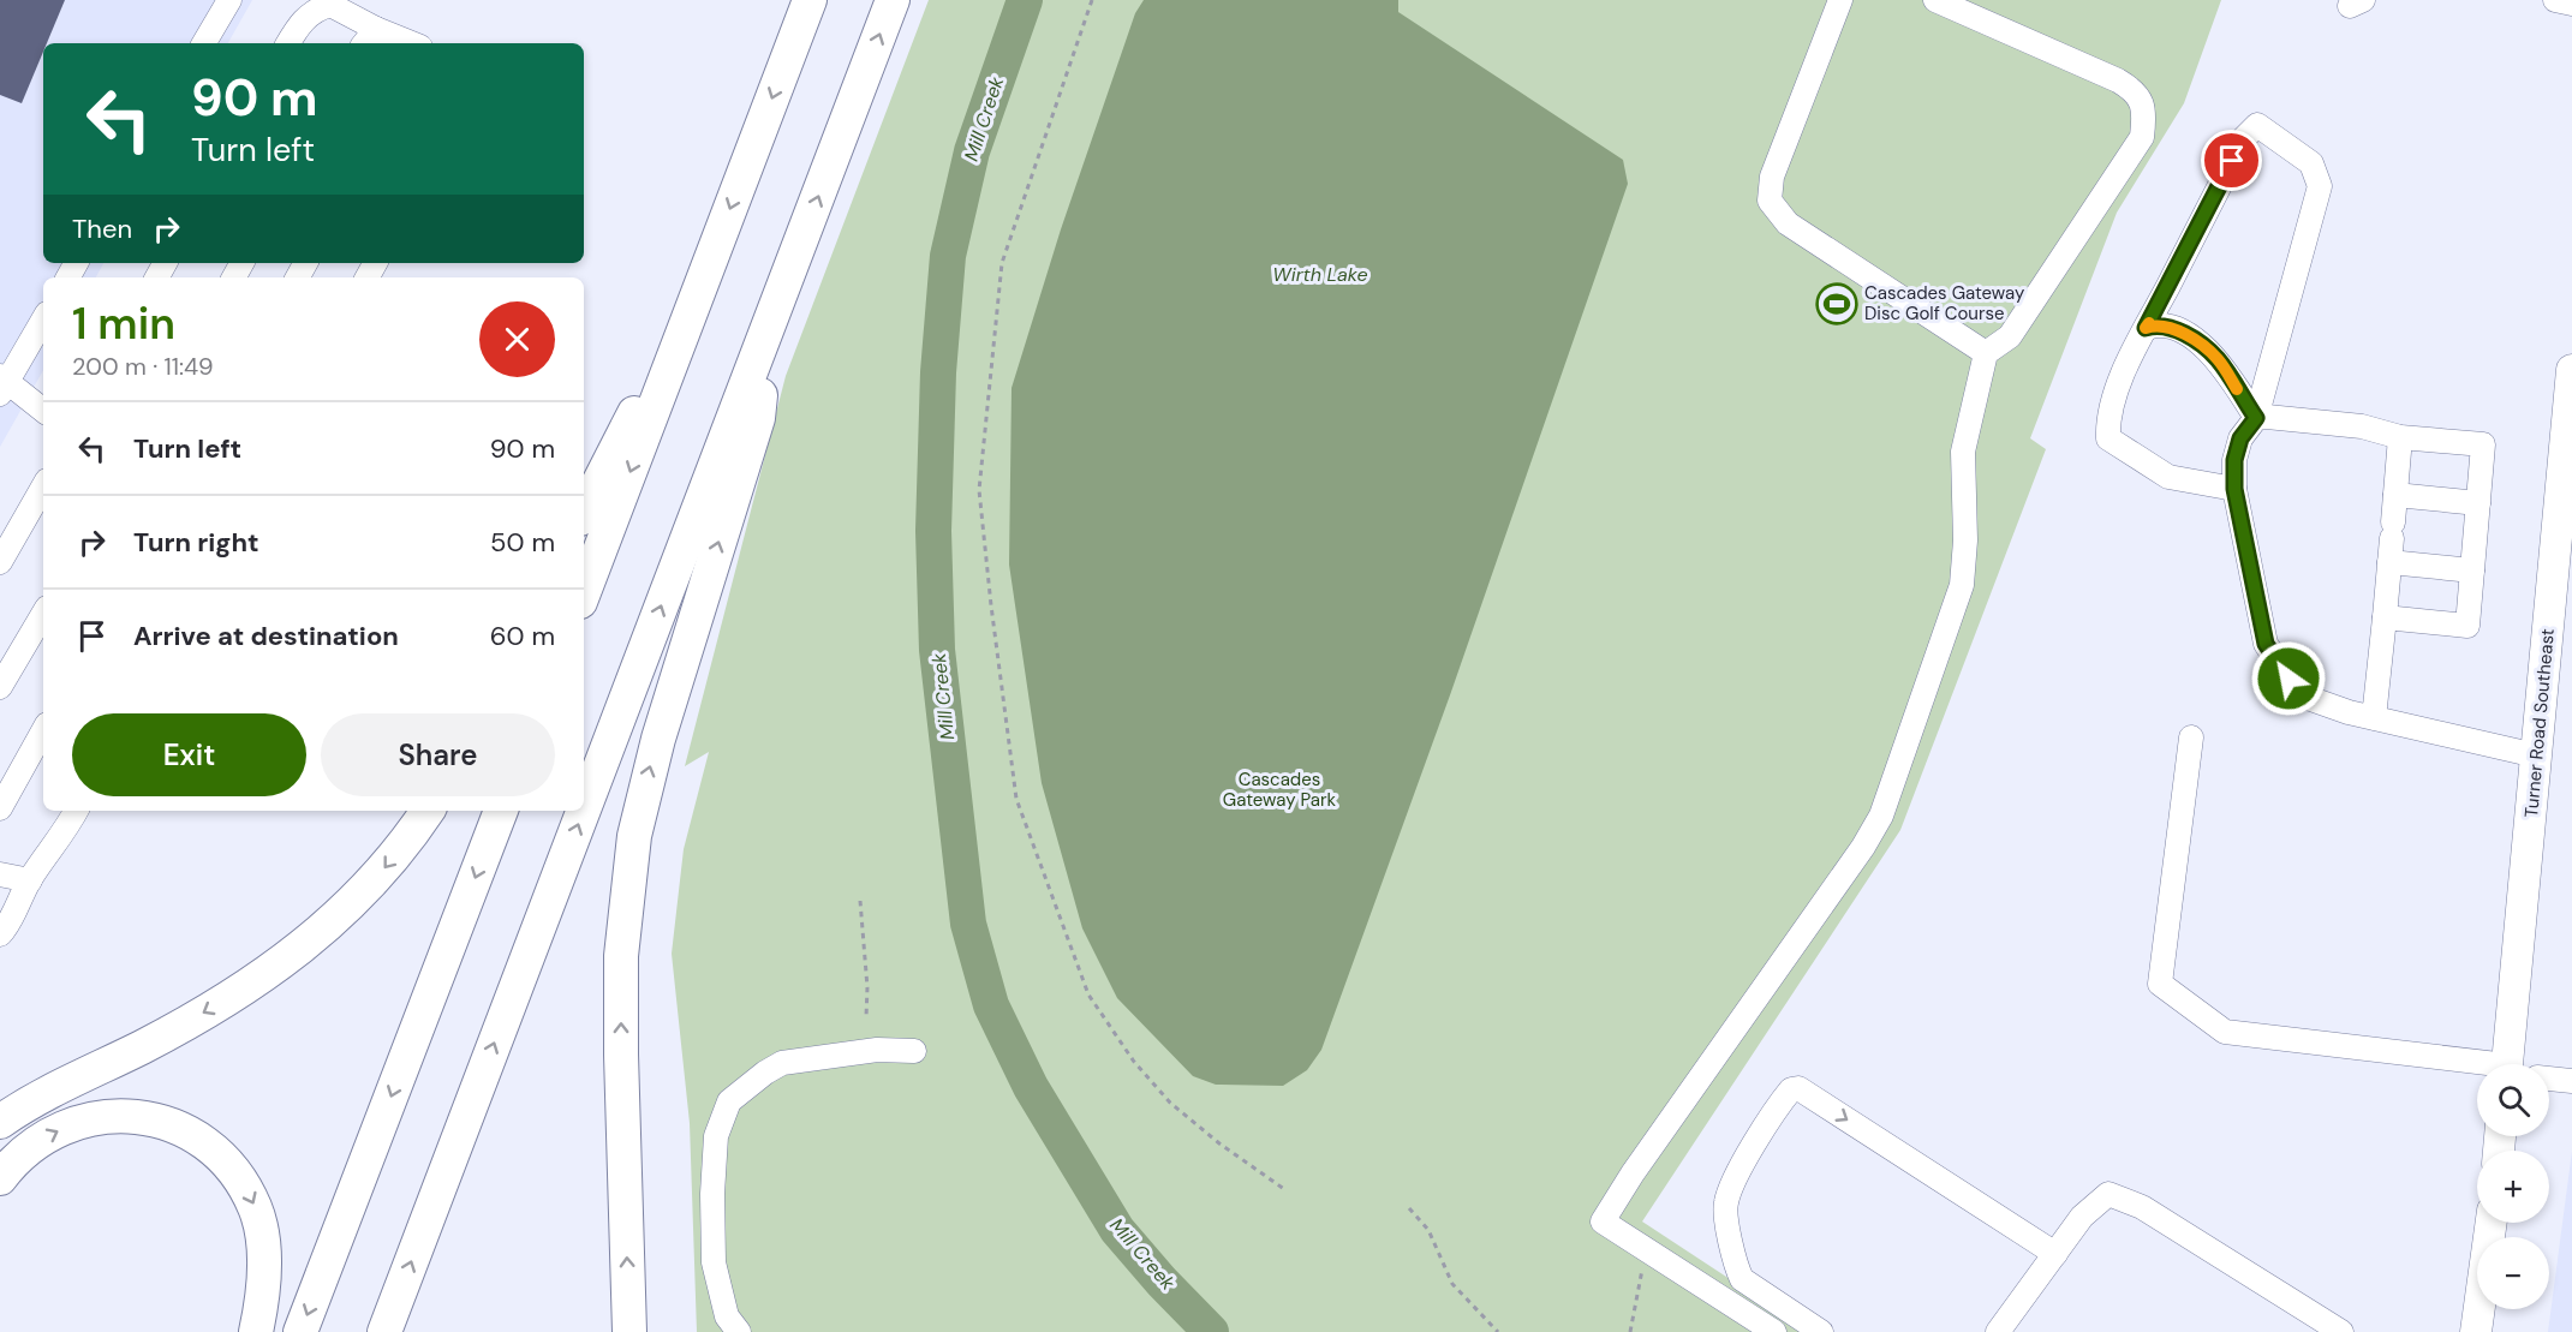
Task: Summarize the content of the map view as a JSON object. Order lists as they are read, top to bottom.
{
  "streets": {
    "main road": ["Turner Road Southeast"]
  },
  "water": ["Mill Creek", "Wirth Lake"],
  "parks": ["Cascades Gateway Park"],
  "places": {
    "sports": ["Cascades Gateway Disc Golf Course"]
  },
  "page": {
    "turn": ["90 m", "Turn left"],
    "then": "Then",
    "heading": ["1 min", "200 m · 11:49"],
    "list": [
      {
        "name": "Turn left",
        "value": "90 m"
      },
      {
        "name": "Turn right",
        "value": "50 m"
      },
      {
        "name": "Arrive at destination",
        "value": "60 m"
      }
    ],
    "buttons": ["Exit", "Share"],
    "map_buttons": ["+", "−"]
  }
}
